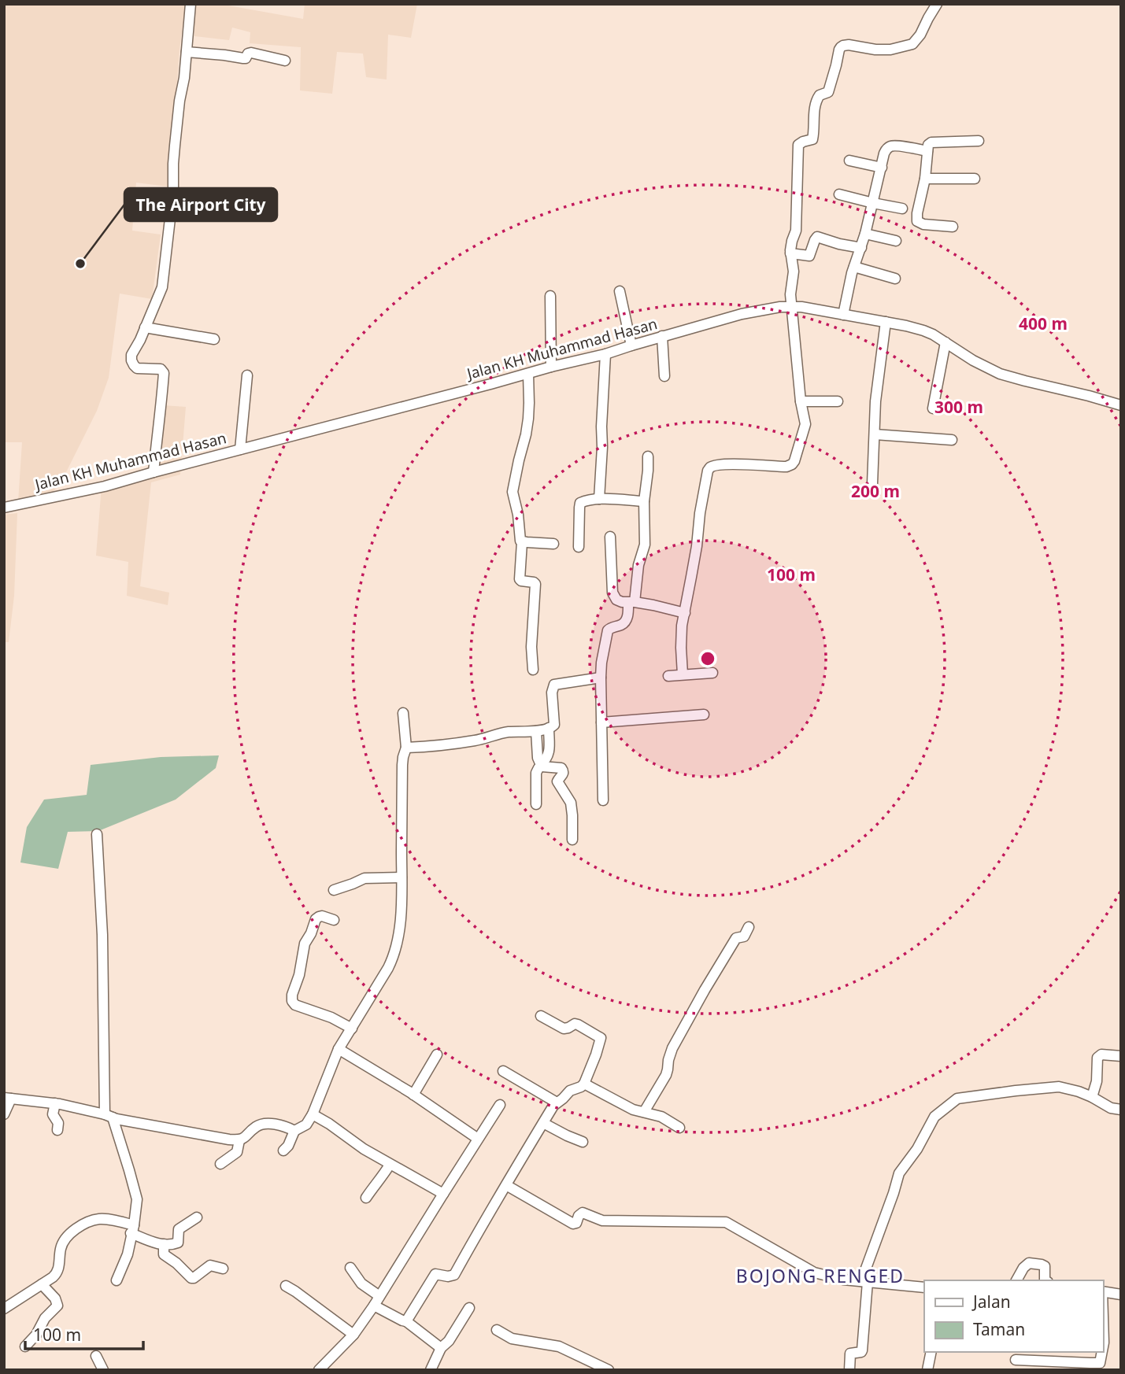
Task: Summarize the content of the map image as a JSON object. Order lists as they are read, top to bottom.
{
  "streets": {
    "street": ["Jalan KH Muhammad Hasan"]
  },
  "districts": ["BOJONG RENGED"],
  "places": ["The Airport City"],
  "legend": ["Jalan", "Taman"],
  "scale_bar": "100 m",
  "rings": [
    "400 m",
    "300 m",
    "200 m",
    "100 m"
  ]
}
